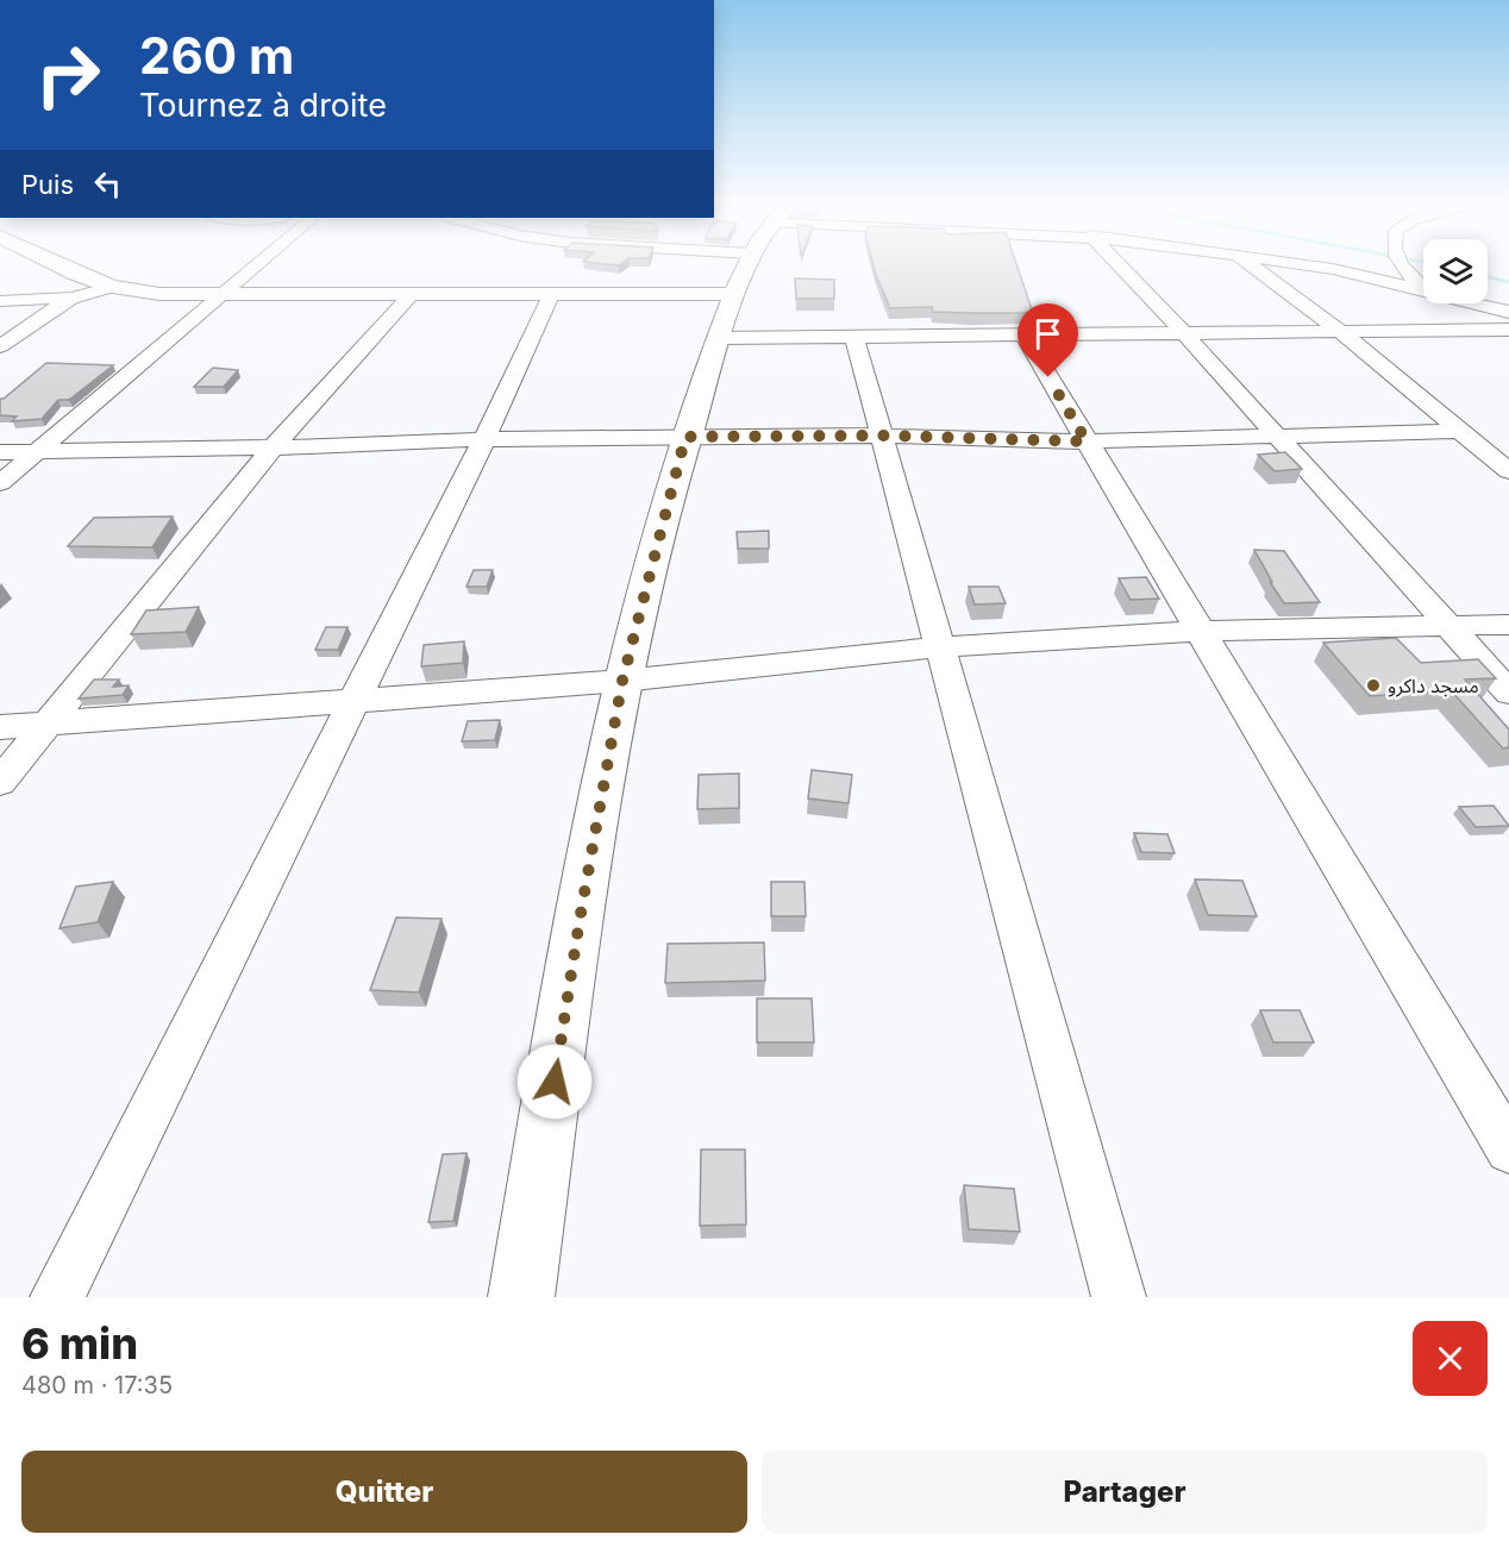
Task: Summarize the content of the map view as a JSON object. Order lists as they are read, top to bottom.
{
  "places": ["مسجد داكرو"],
  "page": {
    "turn": ["260 m", "Tournez à droite"],
    "then": "Puis",
    "heading": ["6 min", "480 m · 17:35"],
    "buttons": ["Quitter", "Partager"]
  }
}
